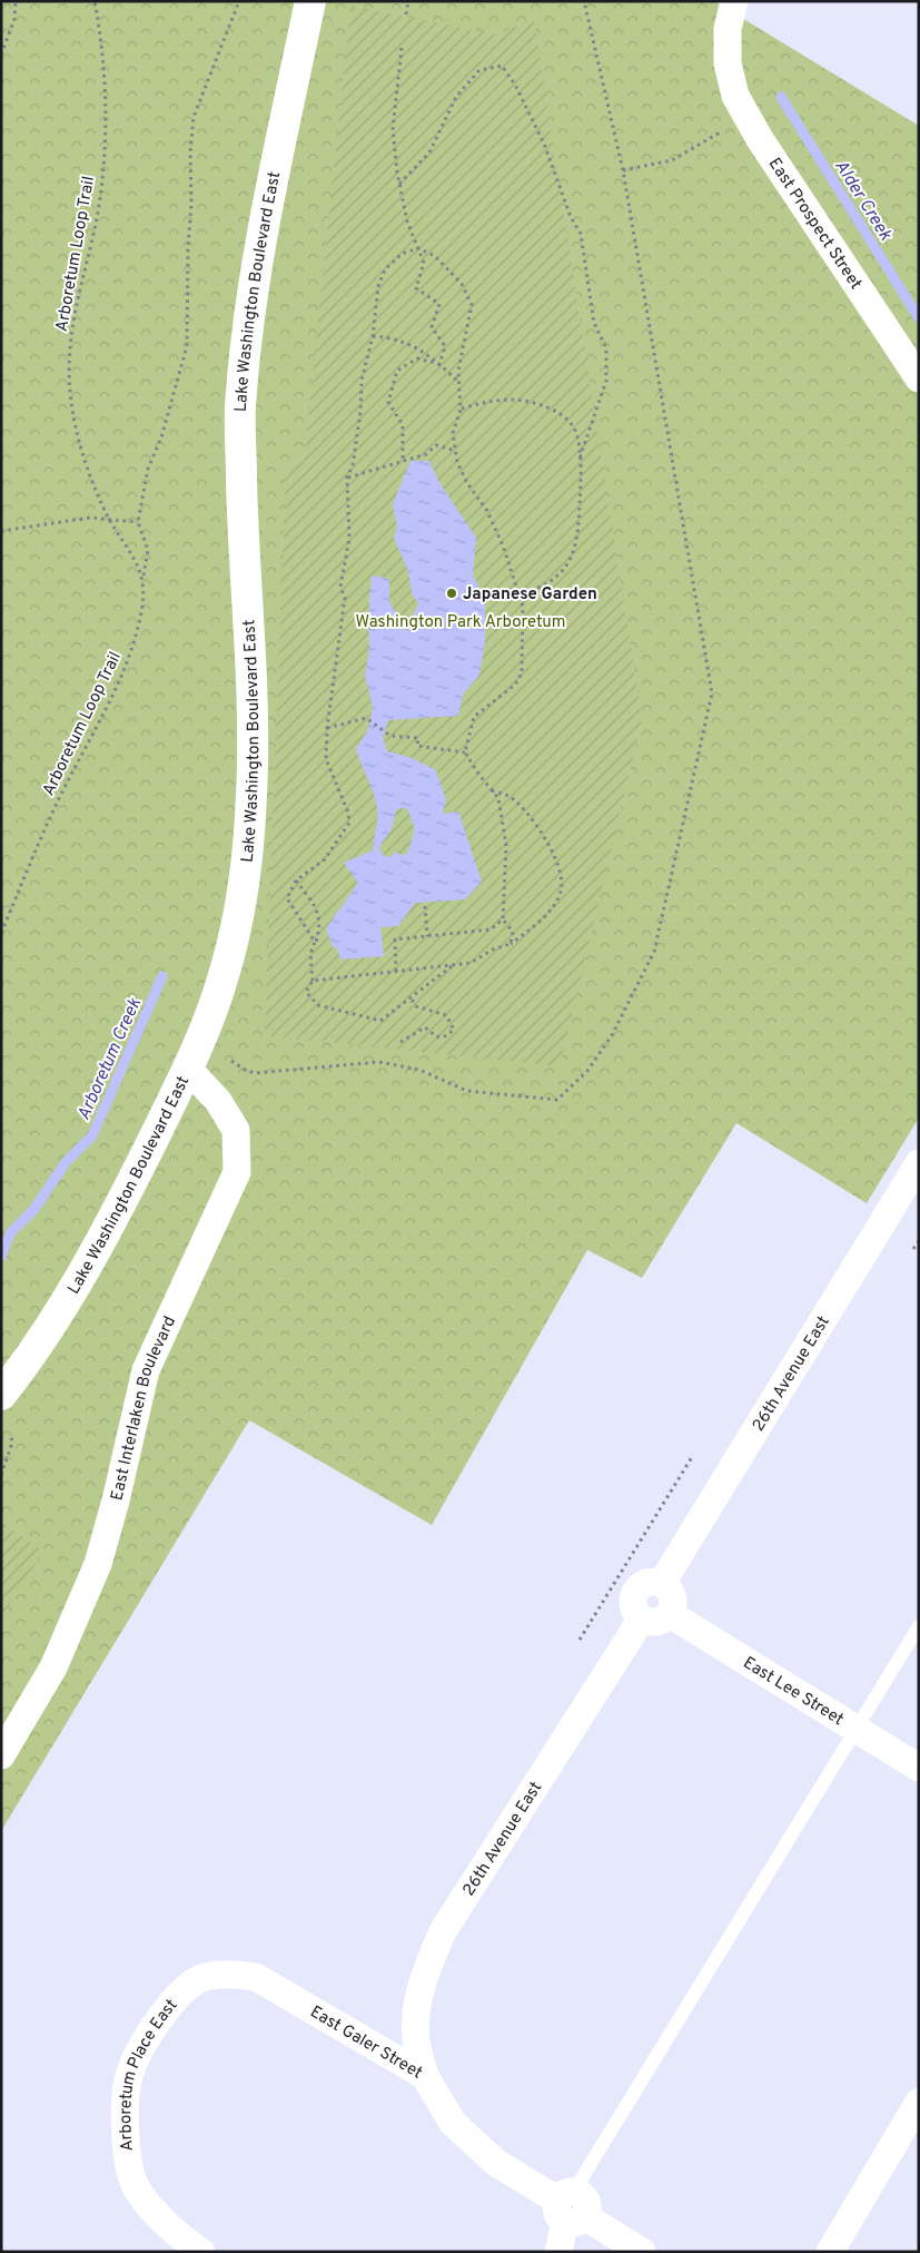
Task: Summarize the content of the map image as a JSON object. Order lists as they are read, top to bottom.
{
  "streets": {
    "main road": ["Lake Washington Boulevard East"],
    "street": [
      "East Prospect Street",
      "26th Avenue East",
      "East Interlaken Boulevard",
      "East Lee Street",
      "East Galer Street",
      "Arboretum Place East"
    ],
    "path": ["Arboretum Loop Trail"]
  },
  "crossings": [
    ["Lake Washington Boulevard East", "East Interlaken Boulevard"],
    ["26th Avenue East", "East Lee Street"],
    ["26th Avenue East", "East Galer Street"],
    ["East Galer Street", "Arboretum Place East"]
  ],
  "water": ["Alder Creek", "Arboretum Creek"],
  "parks": ["Washington Park Arboretum"],
  "places": ["Japanese Garden"]
}
